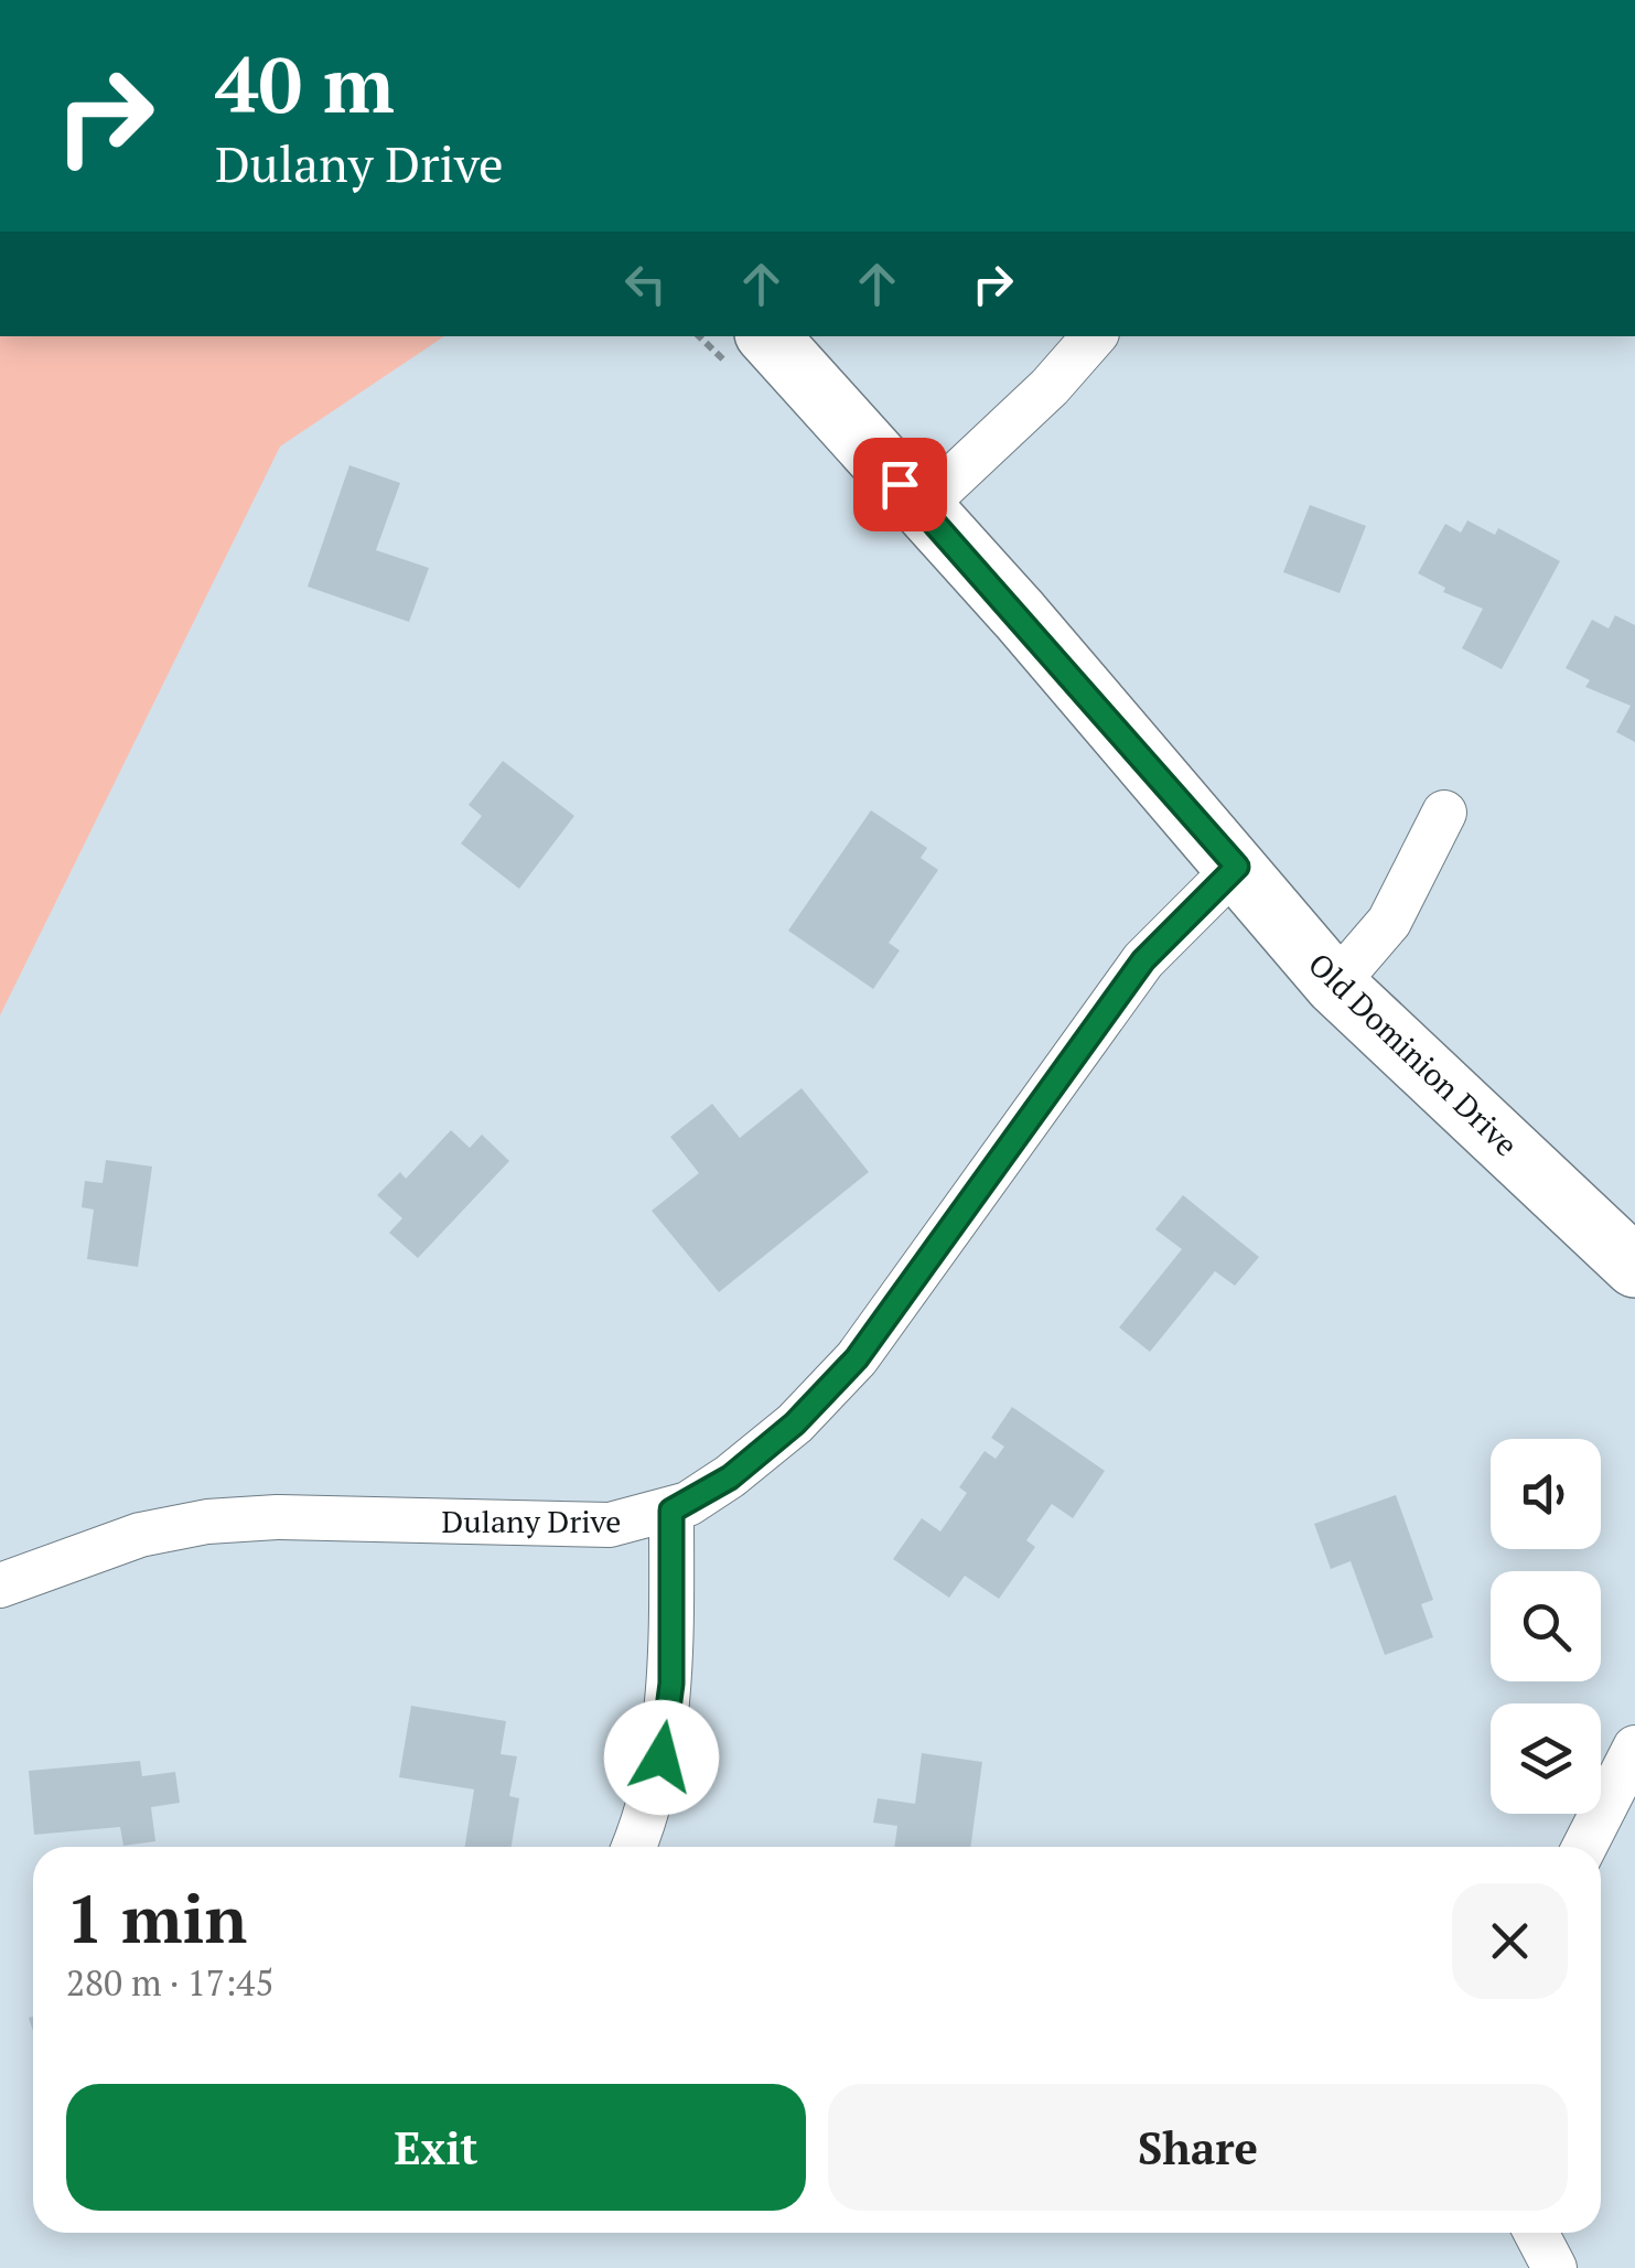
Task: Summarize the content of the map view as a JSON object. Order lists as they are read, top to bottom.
{
  "streets": {
    "main road": ["Old Dominion Drive"],
    "street": ["Dulany Drive"]
  },
  "crossings": [
    ["Old Dominion Drive", "Dulany Drive"]
  ],
  "page": {
    "turn": ["40 m", "Dulany Drive"],
    "heading": ["1 min", "280 m · 17:45"],
    "buttons": ["Exit", "Share"]
  }
}
